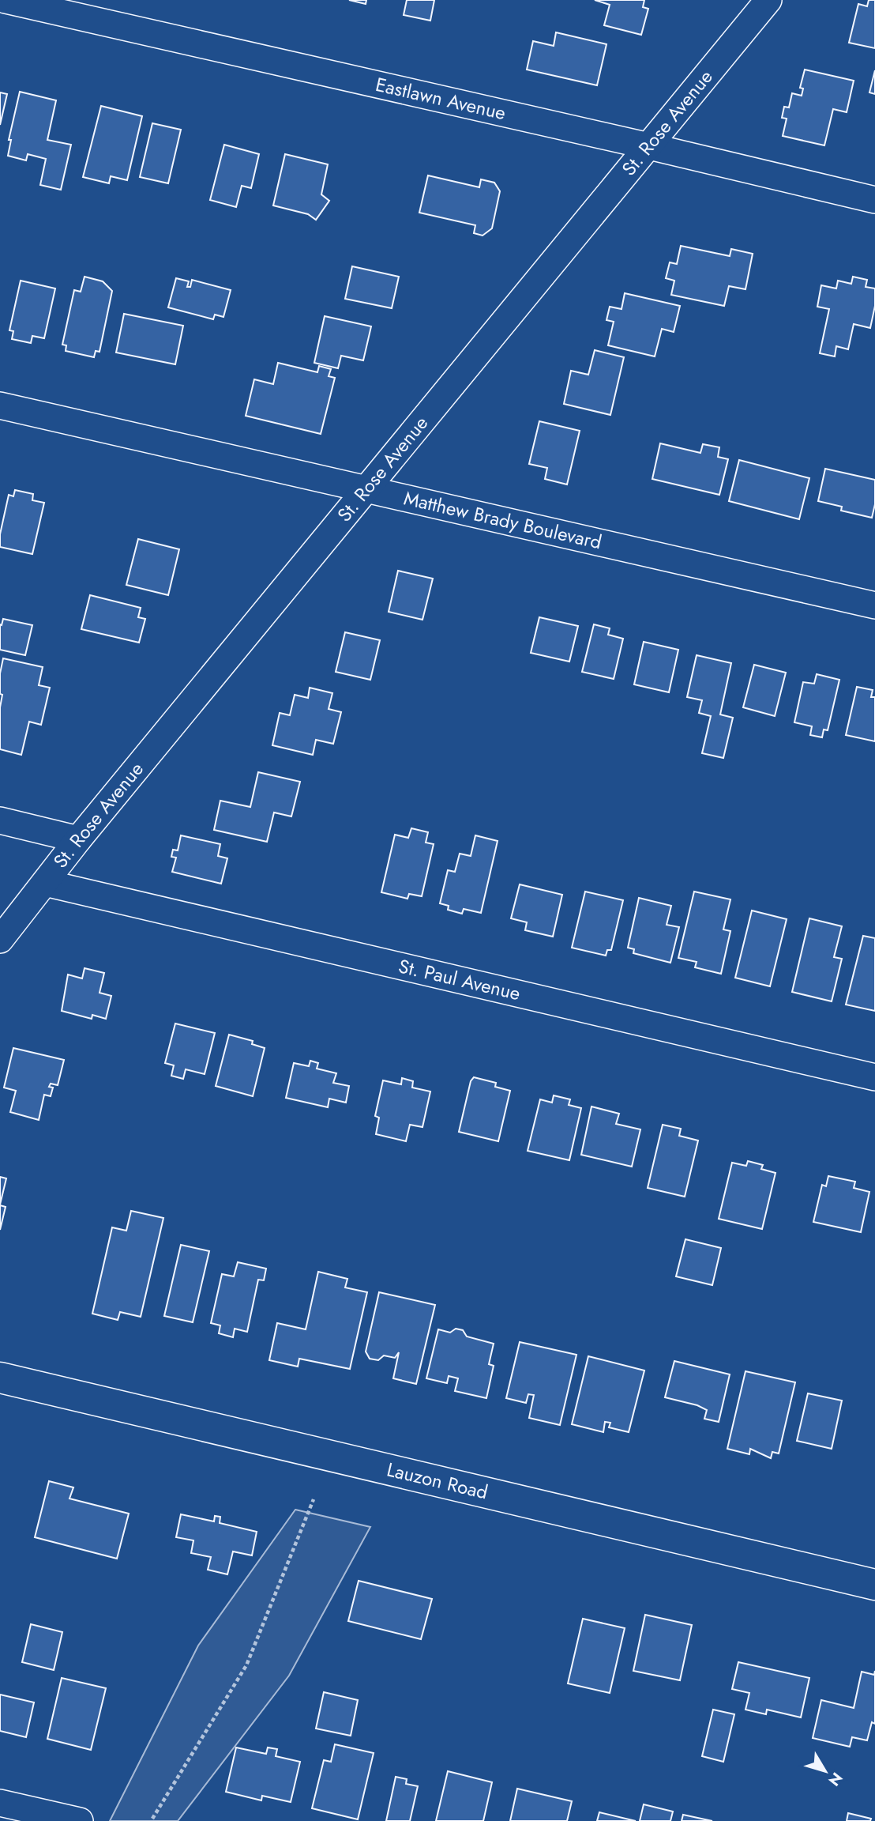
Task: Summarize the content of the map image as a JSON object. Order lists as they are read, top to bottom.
{
  "streets": {
    "main road": ["Lauzon Road"],
    "street": [
      "Eastlawn Avenue",
      "St. Rose Avenue",
      "Matthew Brady Boulevard",
      "St. Paul Avenue"
    ]
  },
  "crossings": [
    ["Eastlawn Avenue", "St. Rose Avenue"],
    ["St. Rose Avenue", "Matthew Brady Boulevard"],
    ["St. Rose Avenue", "St. Paul Avenue"]
  ],
  "north": "bottom right"
}
